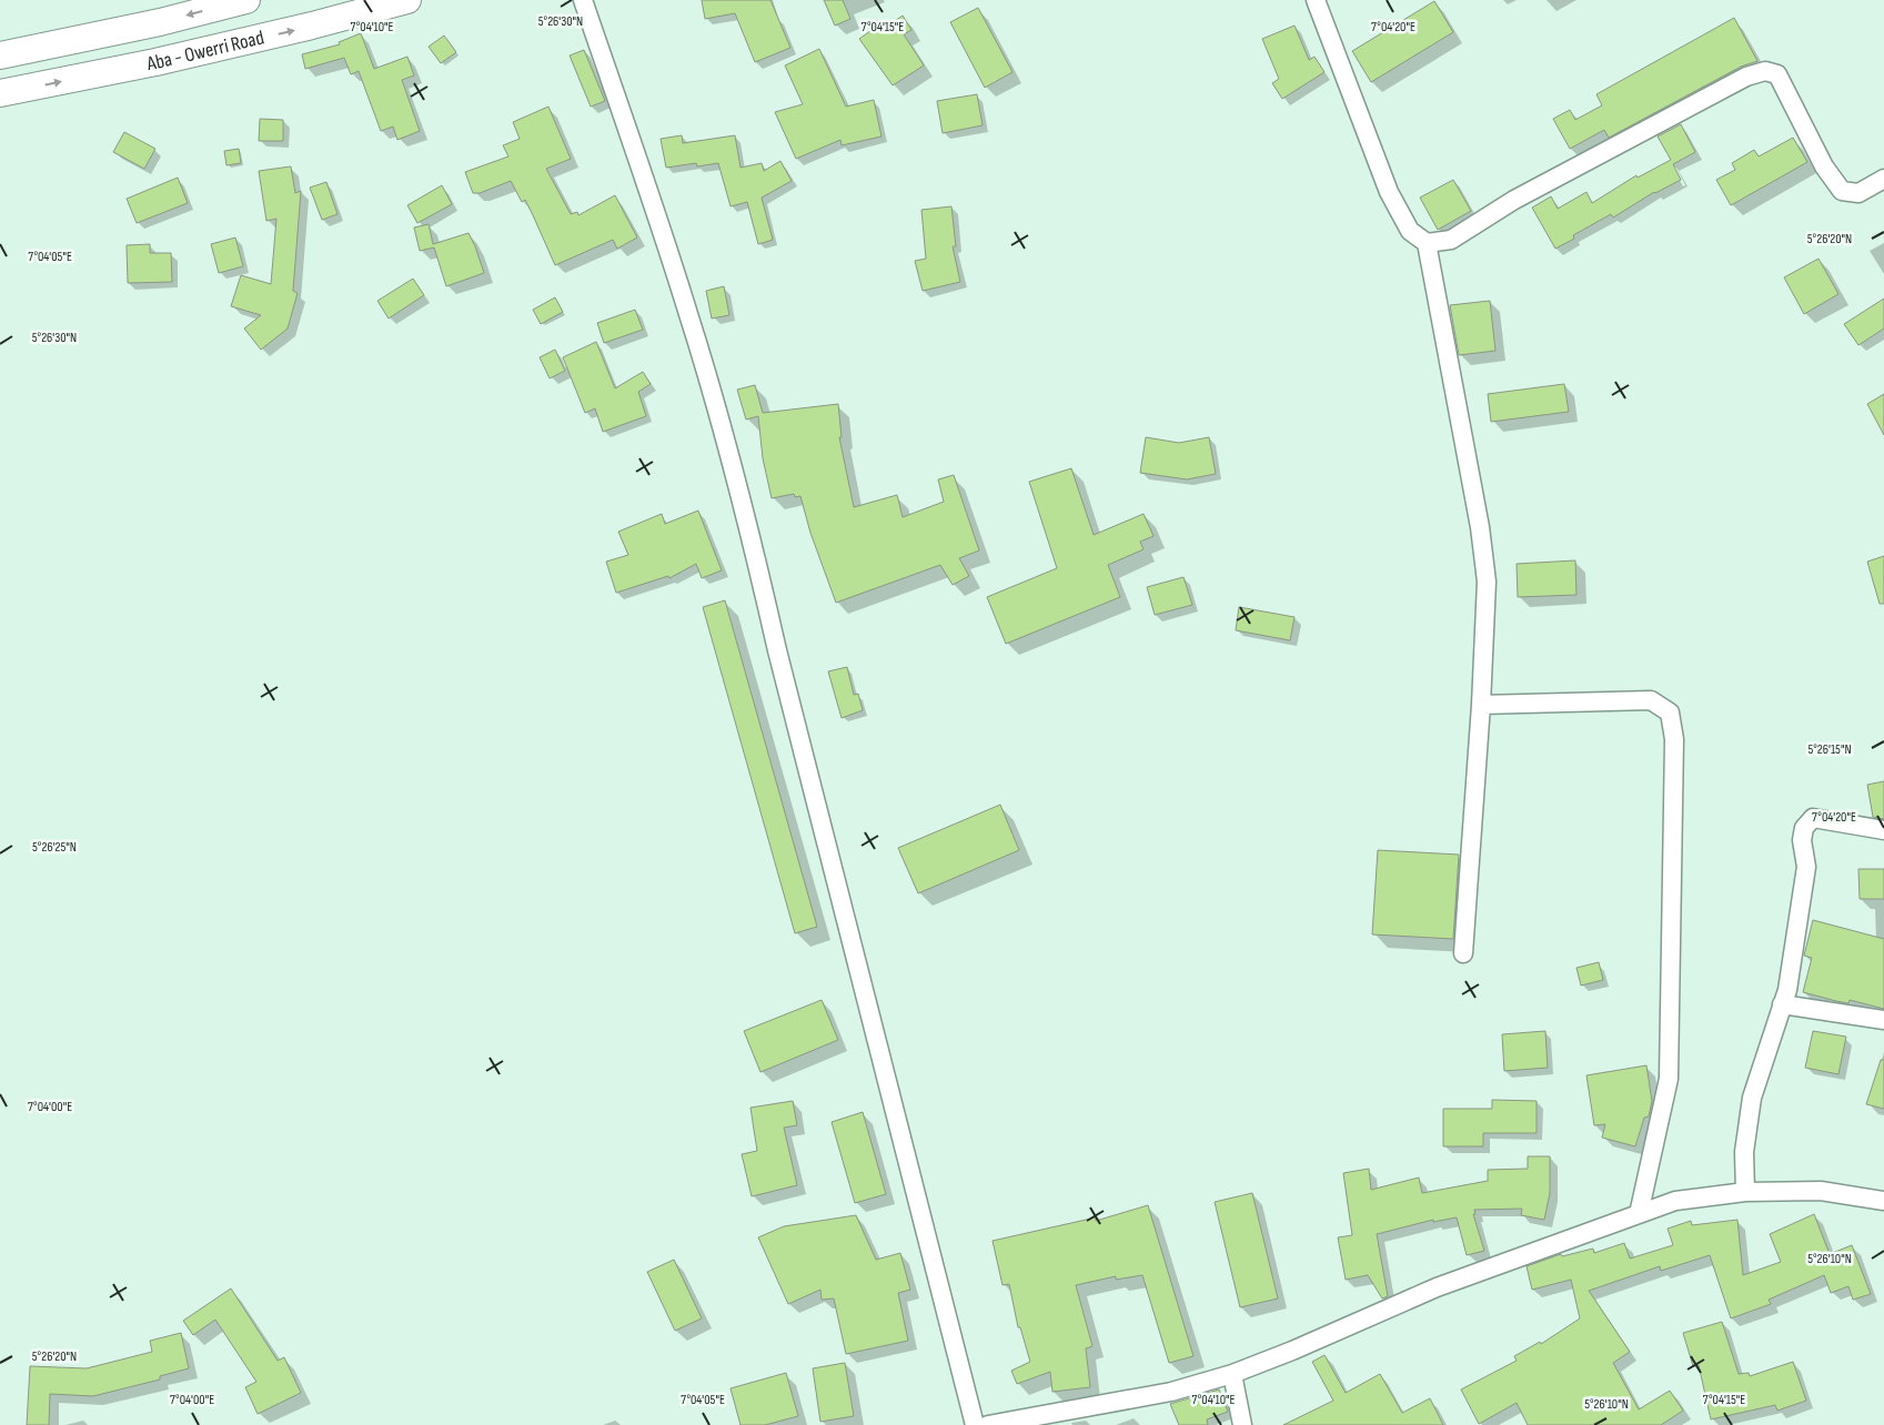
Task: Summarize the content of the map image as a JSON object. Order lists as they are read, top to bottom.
{
  "streets": {
    "highway": ["Aba - Owerri Road"]
  },
  "coordinates": [
    "5°26'30\"N",
    "7°04'10\"E",
    "7°04'15\"E",
    "7°04'20\"E",
    "5°26'20\"N",
    "7°04'05\"E",
    "5°26'15\"N",
    "5°26'25\"N",
    "7°04'00\"E",
    "5°26'10\"N"
  ]
}
